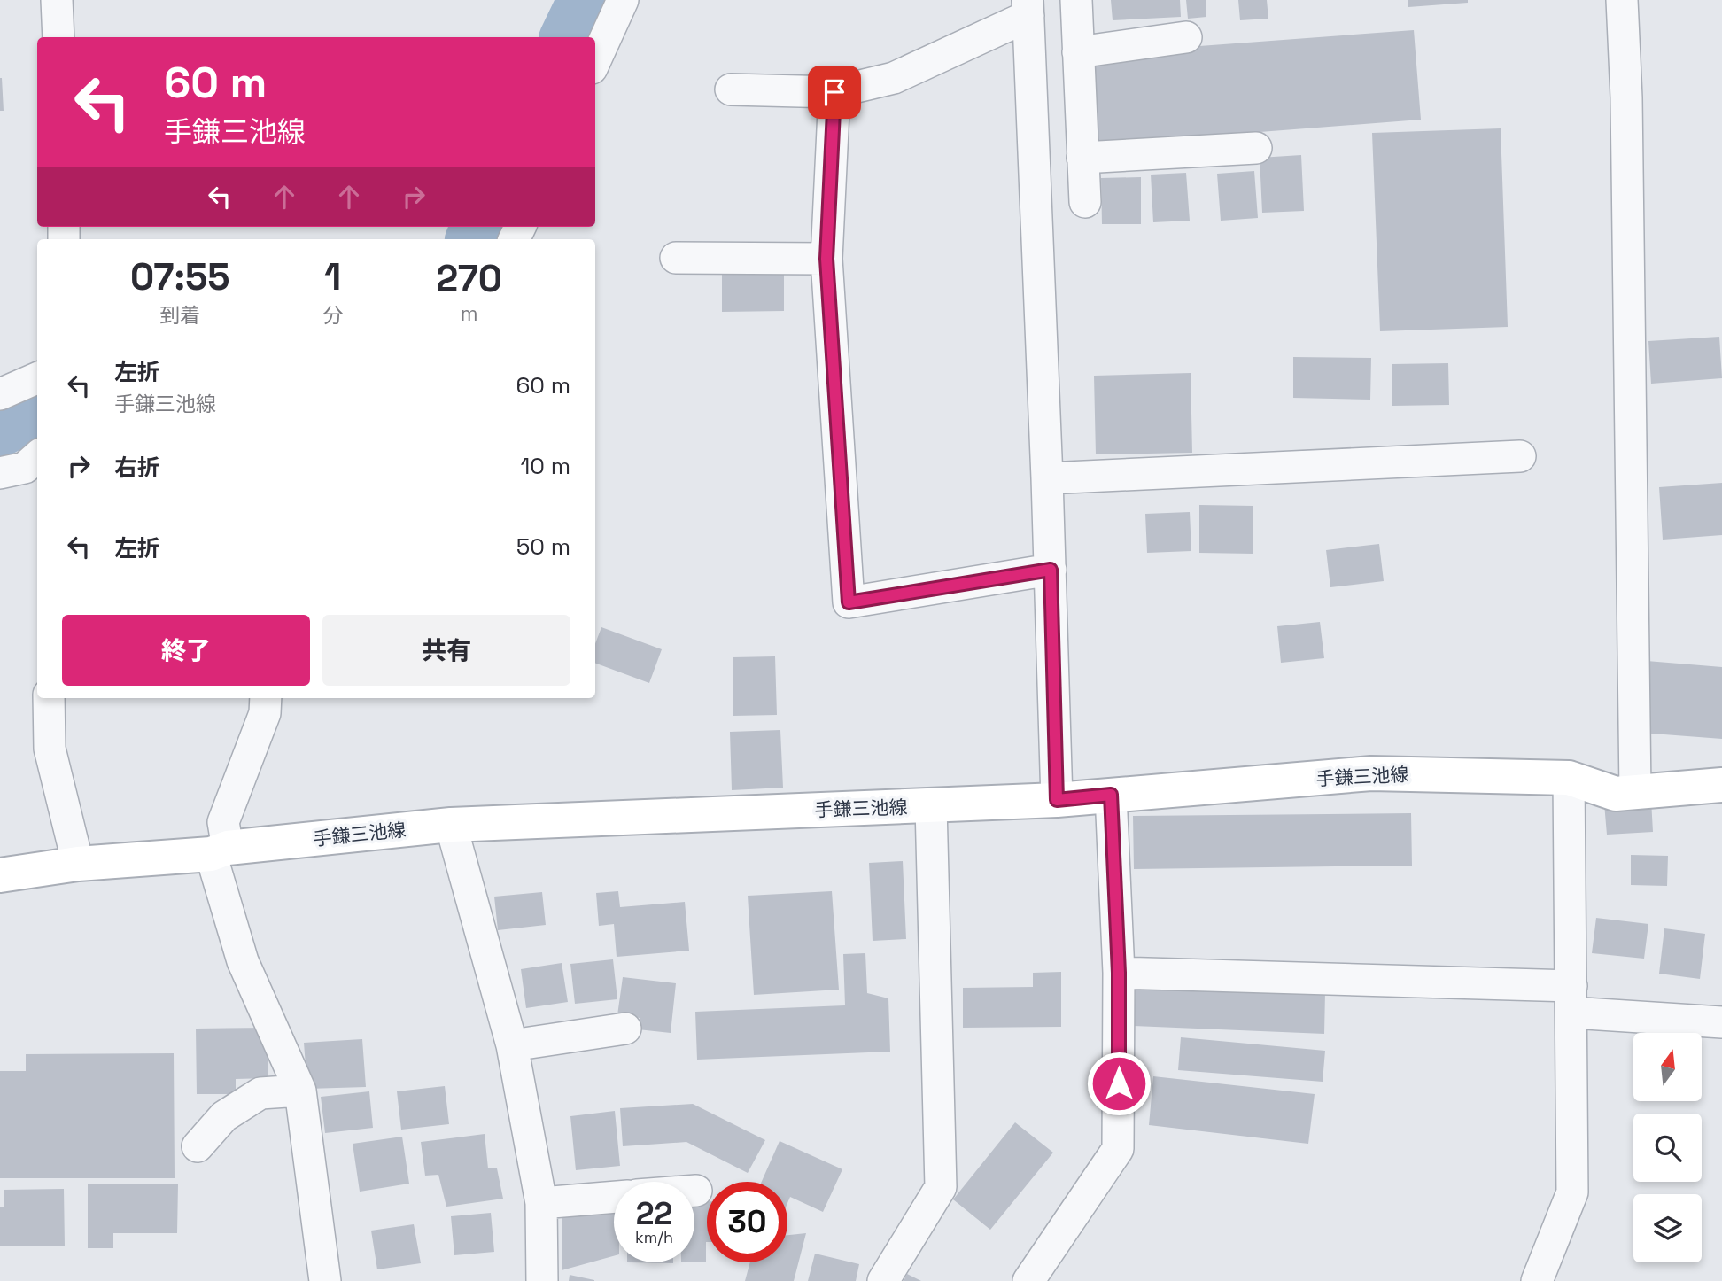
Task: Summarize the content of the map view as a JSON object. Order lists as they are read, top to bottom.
{
  "streets": {
    "main road": ["手鎌三池線"]
  },
  "north": "top",
  "page": {
    "turn": ["60 m", "手鎌三池線"],
    "eta": [
      "07:55",
      "到着",
      "1",
      "分",
      "270",
      "m"
    ],
    "list": [
      {
        "name": "左折",
        "note": "手鎌三池線",
        "value": "60 m"
      },
      {
        "name": "右折",
        "value": "10 m"
      },
      {
        "name": "左折",
        "value": "50 m"
      }
    ],
    "buttons": ["終了", "共有"],
    "speed": "22 km/h",
    "limit": "30"
  }
}
